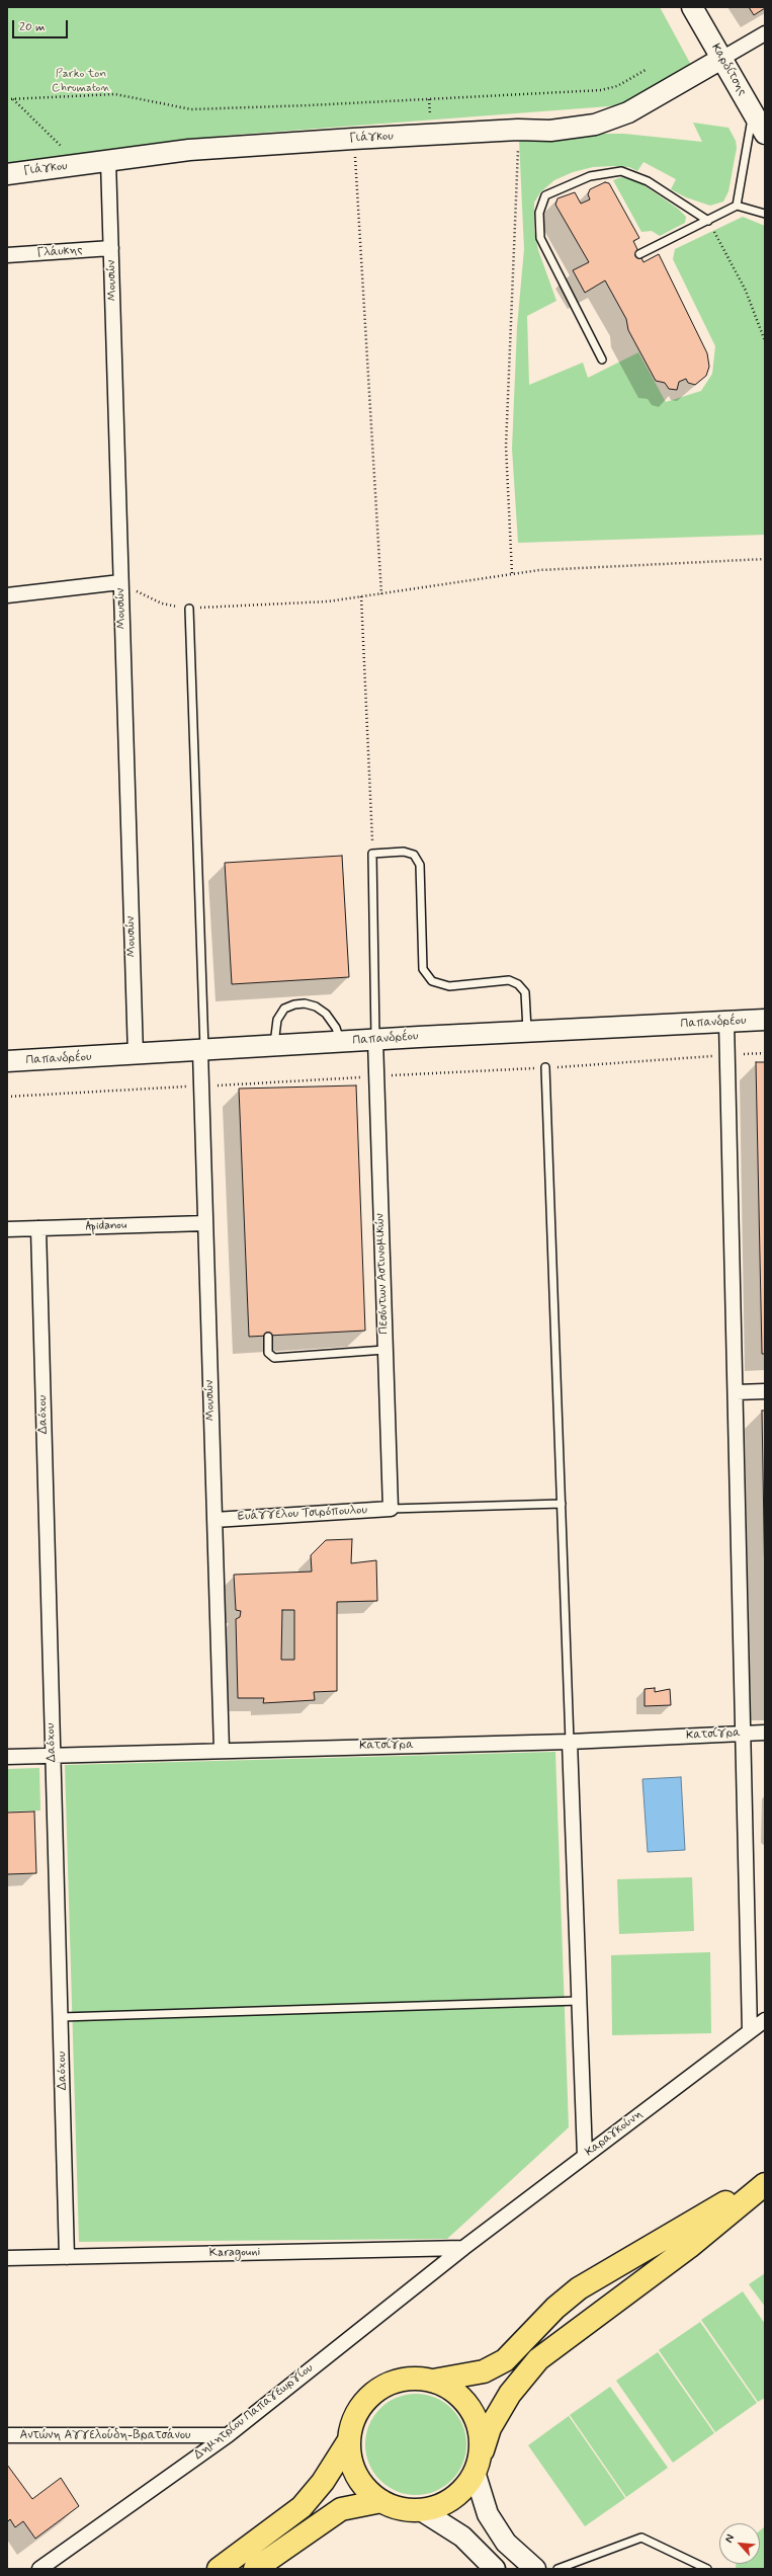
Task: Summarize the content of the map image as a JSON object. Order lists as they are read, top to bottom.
{
  "streets": {
    "street": [
      "Καρδίτσης",
      "Γιάγκου",
      "Γλάυκης",
      "Μουσών",
      "Παπανδρέου",
      "Apidanou",
      "Πεσόντων Αστυνομικών",
      "Δαόχου",
      "Ευάγγελου Τσιρόπουλου",
      "Κατσίγρα",
      "Καραγκούνη",
      "Karagouni",
      "Δημητρίου Παπαγεωργίου",
      "Αντώνη Αγγελούδη-Βρατσάνου"
    ]
  },
  "crossings": [
    ["Καρδίτσης", "Γιάγκου"],
    ["Γιάγκου", "Μουσών"],
    ["Γλάυκης", "Μουσών"],
    ["Μουσών", "Παπανδρέου"],
    ["Μουσών", "Apidanou"],
    ["Μουσών", "Ευάγγελου Τσιρόπουλου"],
    ["Μουσών", "Κατσίγρα"],
    ["Παπανδρέου", "Πεσόντων Αστυνομικών"],
    ["Apidanou", "Δαόχου"],
    ["Πεσόντων Αστυνομικών", "Ευάγγελου Τσιρόπουλου"],
    ["Δαόχου", "Κατσίγρα"],
    ["Δαόχου", "Karagouni"],
    ["Καραγκούνη", "Karagouni"],
    ["Καραγκούνη", "Δημητρίου Παπαγεωργίου"],
    ["Karagouni", "Δημητρίου Παπαγεωργίου"],
    ["Δημητρίου Παπαγεωργίου", "Αντώνη Αγγελούδη-Βρατσάνου"]
  ],
  "parks": ["Parko ton Chromaton"],
  "scale_bar": "20 m",
  "north": "top left"
}
